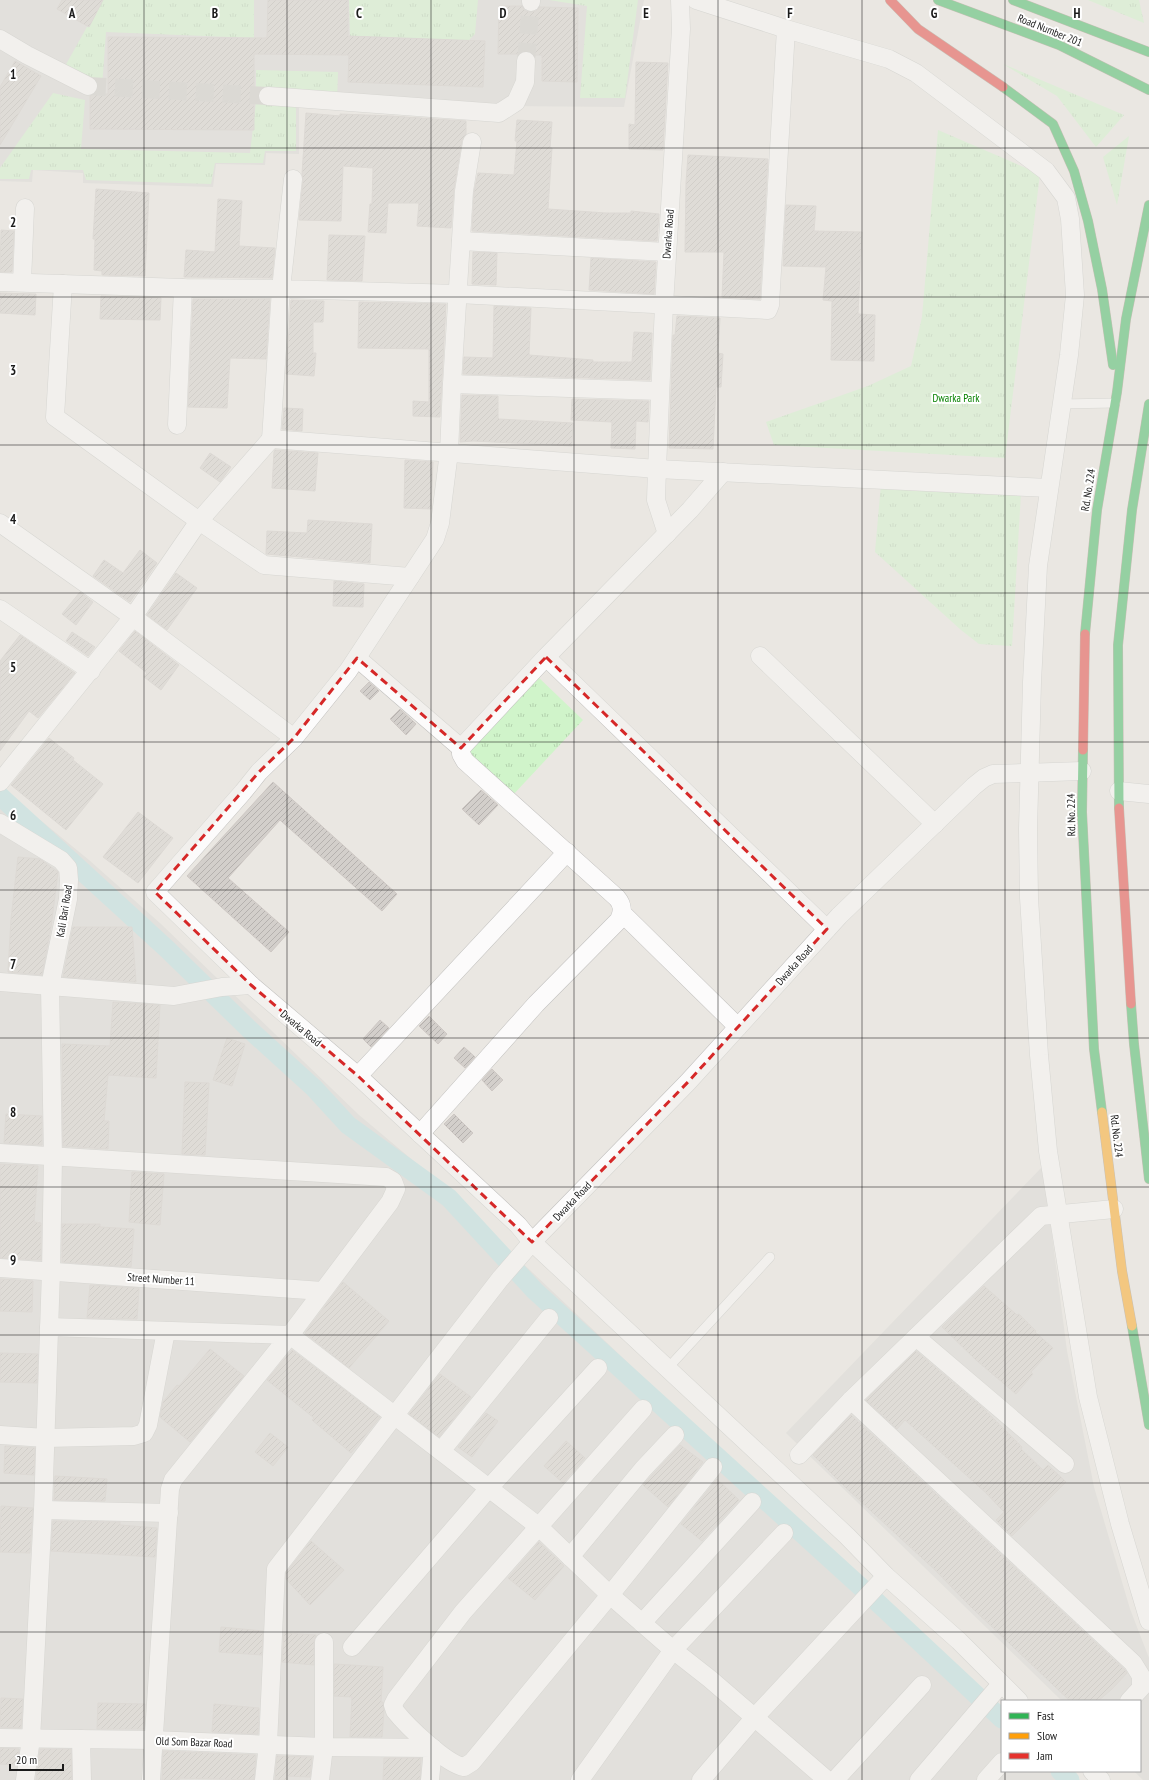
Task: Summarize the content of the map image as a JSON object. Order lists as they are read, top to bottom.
{
  "streets": {
    "main road": ["Road Number 201", "Rd. No. 224"],
    "street": [
      "Dwarka Road",
      "Kali Bari Road",
      "Street Number 11",
      "Old Som Bazar Road"
    ]
  },
  "crossings": [
    ["Dwarka Road", "Rd. No. 224"]
  ],
  "parks": ["Dwarka Park"],
  "legend": ["Fast", "Slow", "Jam"],
  "scale_bar": "20 m",
  "grid": {
    "columns": [
      "A",
      "B",
      "C",
      "D",
      "E",
      "F",
      "G",
      "H"
    ],
    "rows": [
      "1",
      "2",
      "3",
      "4",
      "5",
      "6",
      "7",
      "8",
      "9"
    ]
  }
}
